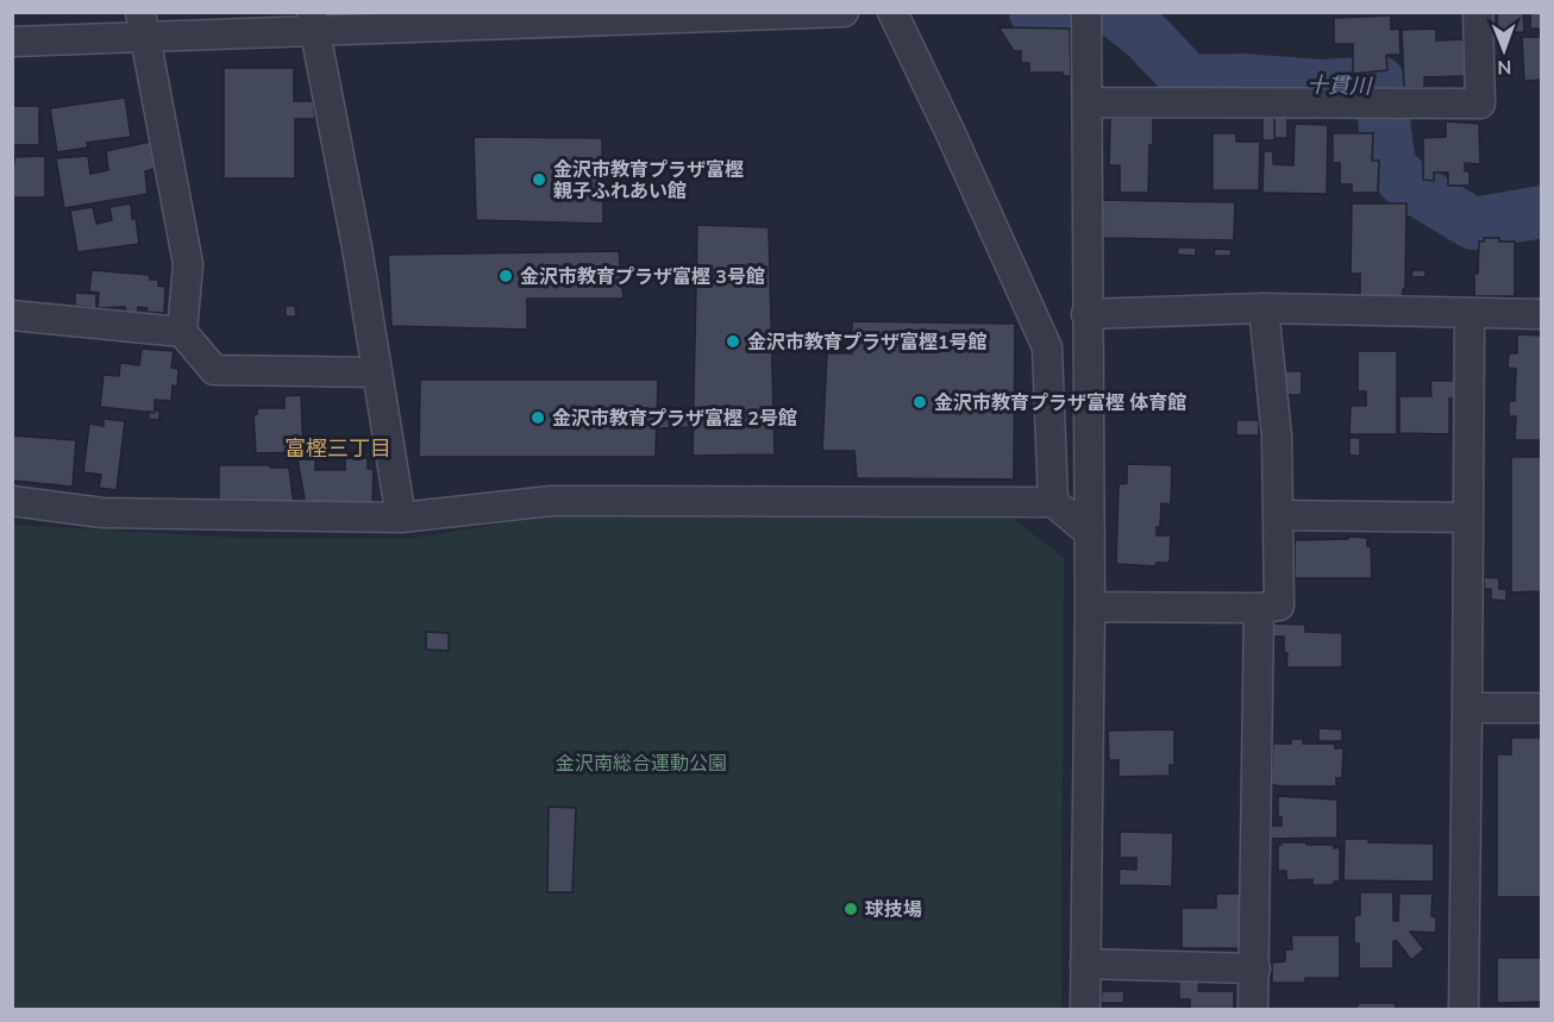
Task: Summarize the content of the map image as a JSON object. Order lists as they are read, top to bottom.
{
  "districts": ["富樫三丁目"],
  "water": ["十貫川"],
  "parks": ["金沢南総合運動公園"],
  "places": [
    "金沢市教育プラザ富樫 親子ふれあい館",
    "金沢市教育プラザ富樫 3号館",
    "金沢市教育プラザ富樫1号館",
    "金沢市教育プラザ富樫 体育館",
    "金沢市教育プラザ富樫 2号館",
    "球技場"
  ],
  "north": "bottom"
}
